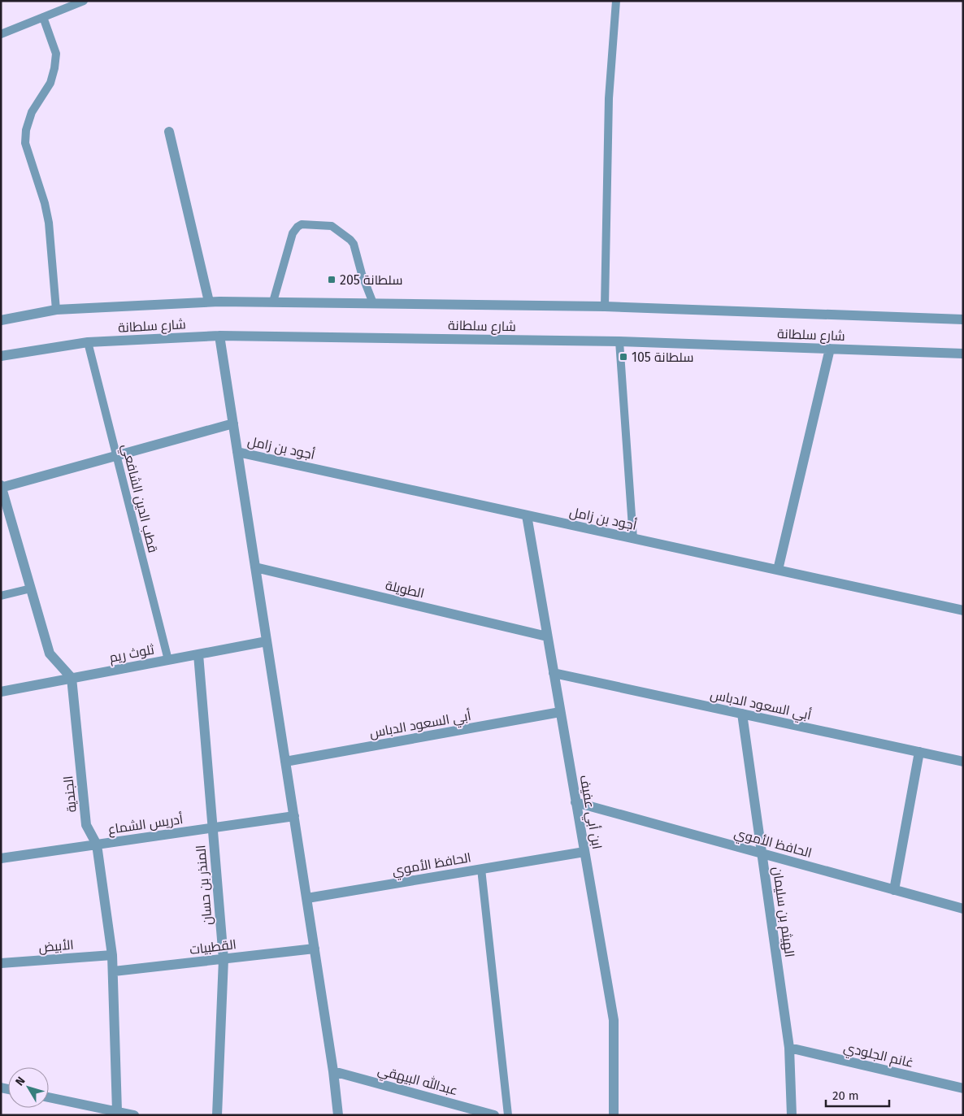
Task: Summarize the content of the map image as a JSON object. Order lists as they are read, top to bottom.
{
  "streets": {
    "street": [
      "شارع سلطانة",
      "أجود بن زامل",
      "الطويلة",
      "ثلوث ريم",
      "أبي السعود الدباس",
      "الجندية",
      "ابن أبي عفيف",
      "أدريس الشماع",
      "الحافظ الأموي",
      "المنذر بن حسان",
      "الهيثم بن سليمان",
      "الأبيض",
      "القطبيات",
      "غانم الجلودي",
      "عبدالله البيهقي"
    ],
    "lane": ["قطب الدين الشافعي"]
  },
  "crossings": [
    ["شارع سلطانة", "قطب الدين الشافعي"],
    ["أجود بن زامل", "قطب الدين الشافعي"],
    ["أجود بن زامل", "ابن أبي عفيف"],
    ["قطب الدين الشافعي", "ثلوث ريم"],
    ["الطويلة", "ابن أبي عفيف"],
    ["ثلوث ريم", "الجندية"],
    ["ثلوث ريم", "المنذر بن حسان"],
    ["أبي السعود الدباس", "ابن أبي عفيف"],
    ["أبي السعود الدباس", "الهيثم بن سليمان"],
    ["الجندية", "أدريس الشماع"],
    ["الجندية", "الأبيض"],
    ["الجندية", "القطبيات"],
    ["ابن أبي عفيف", "الحافظ الأموي"],
    ["أدريس الشماع", "المنذر بن حسان"],
    ["الحافظ الأموي", "الهيثم بن سليمان"],
    ["المنذر بن حسان", "القطبيات"],
    ["الهيثم بن سليمان", "غانم الجلودي"]
  ],
  "places": {
    "transit": ["سلطانة 205", "سلطانة 105"]
  },
  "scale_bar": "20 m",
  "north": "top left"
}
